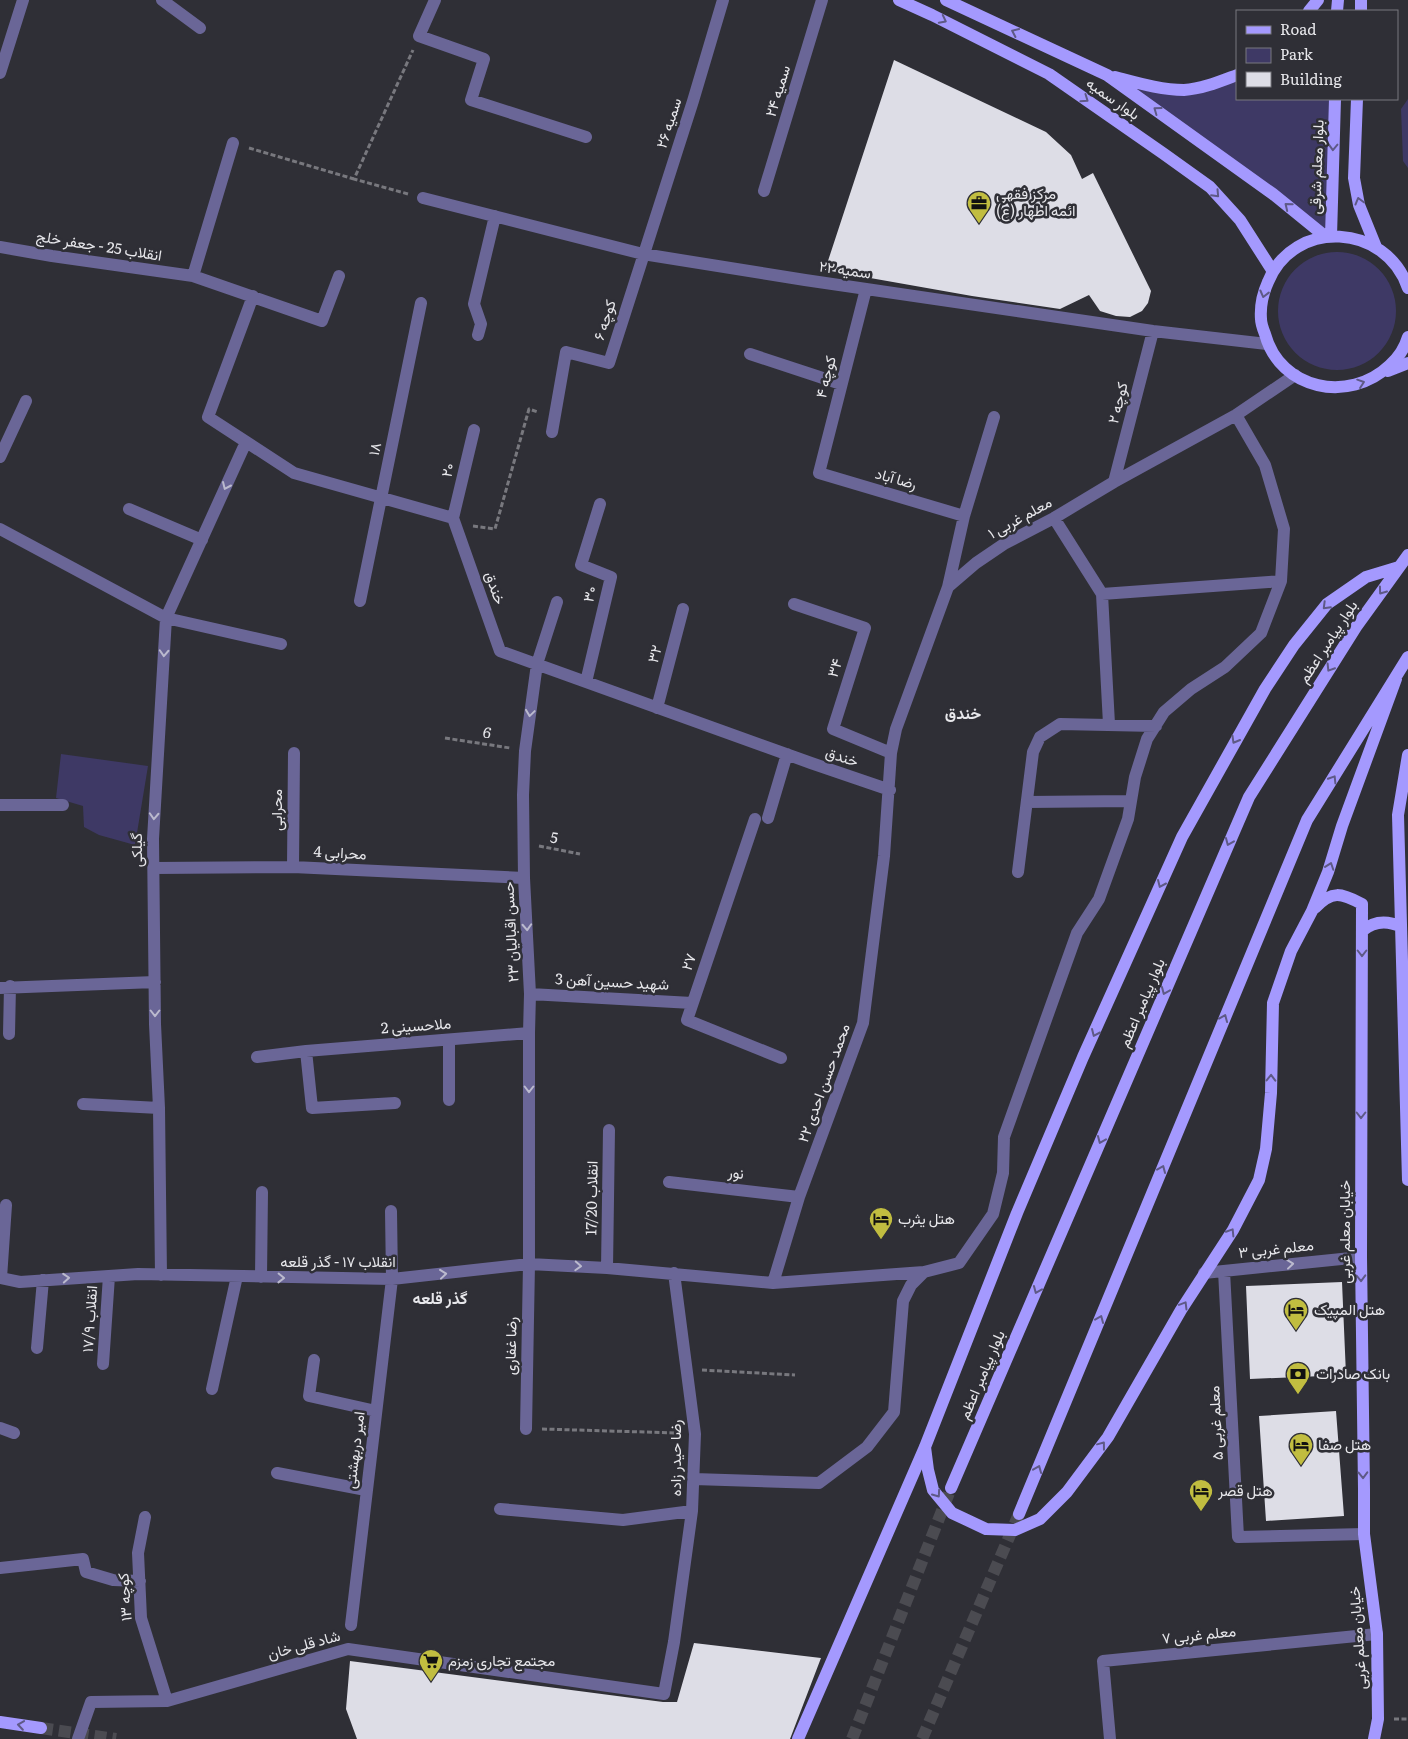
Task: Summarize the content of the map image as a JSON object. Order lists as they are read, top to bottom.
{
  "streets": {
    "main road": [
      "بلوار سمیه",
      "بلوار معلم شرقی",
      "بلوار پیامبر اعظم",
      "خیابان معلم غربی"
    ],
    "street": [
      "سمیه ۲۴",
      "سمیه ۲۶",
      "انقلاب 25 - جعفر خلج",
      "سمیه ۲۲",
      "کوچه ۶",
      "کوچه ۴",
      "کوچه ۲",
      "۱۸",
      "۲۰",
      "رضا آباد",
      "معلم غربی ۱",
      "خندق",
      "۳۰",
      "۳۲",
      "۳۴",
      "محرابی",
      "گیلکی",
      "محرابی 4",
      "۲۳ حسن اقبالیان",
      "۲۷",
      "شهید حسین آهن 3",
      "ملاحسینی 2",
      "۲۲ محمد حسن احدی",
      "نور",
      "انقلاب 17/20",
      "معلم غربی ۳",
      "انقلاب ۱۷ - گذر قلعه",
      "انقلاب ۱۷/۹",
      "رضا غفاری",
      "معلم غربی ۵",
      "امیر دربهشتی",
      "رضا حیدر زاده",
      "کوچه ۱۳",
      "معلم غربی ۷",
      "شاد قلی خان"
    ],
    "path": ["6", "5"]
  },
  "crossings": [
    ["بلوار سمیه", "بلوار معلم شرقی"],
    ["سمیه ۲۶", "سمیه ۲۲"],
    ["سمیه ۲۶", "کوچه ۶"],
    ["سمیه ۲۲", "کوچه ۶"],
    ["سمیه ۲۲", "کوچه ۴"],
    ["سمیه ۲۲", "کوچه ۲"],
    ["کوچه ۴", "رضا آباد"],
    ["کوچه ۲", "معلم غربی ۱"],
    ["۲۰", "خندق"],
    ["معلم غربی ۱", "خندق"],
    ["معلم غربی ۱", "۳۴"],
    ["معلم غربی ۱", "۲۲ محمد حسن احدی"],
    ["خندق", "۳۰"],
    ["خندق", "۳۲"],
    ["خندق", "۲۳ حسن اقبالیان"],
    ["خندق", "۲۲ محمد حسن احدی"],
    ["6", "۲۳ حسن اقبالیان"],
    ["محرابی", "محرابی 4"],
    ["5", "۲۳ حسن اقبالیان"],
    ["گیلکی", "محرابی 4"],
    ["گیلکی", "انقلاب ۱۷ - گذر قلعه"],
    ["محرابی 4", "۲۳ حسن اقبالیان"],
    ["۲۳ حسن اقبالیان", "شهید حسین آهن 3"],
    ["۲۳ حسن اقبالیان", "ملاحسینی 2"],
    ["۲۳ حسن اقبالیان", "انقلاب ۱۷ - گذر قلعه"],
    ["۲۳ حسن اقبالیان", "رضا غفاری"],
    ["۲۷", "شهید حسین آهن 3"],
    ["۲۲ محمد حسن احدی", "نور"],
    ["انقلاب 17/20", "انقلاب ۱۷ - گذر قلعه"],
    ["خیابان معلم غربی", "معلم غربی ۳"],
    ["خیابان معلم غربی", "معلم غربی ۵"],
    ["خیابان معلم غربی", "معلم غربی ۷"],
    ["معلم غربی ۳", "معلم غربی ۵"],
    ["انقلاب ۱۷ - گذر قلعه", "انقلاب ۱۷/۹"],
    ["انقلاب ۱۷ - گذر قلعه", "رضا غفاری"],
    ["انقلاب ۱۷ - گذر قلعه", "امیر دربهشتی"],
    ["انقلاب ۱۷ - گذر قلعه", "رضا حیدر زاده"],
    ["رضا حیدر زاده", "شاد قلی خان"],
    ["کوچه ۱۳", "شاد قلی خان"]
  ],
  "one_way": [
    "گیلکی",
    "۲۳ حسن اقبالیان",
    "معلم غربی ۳",
    "انقلاب ۱۷ - گذر قلعه"
  ],
  "districts": ["خندق", "گذر قلعه"],
  "places": {
    "office": ["مرکز فقهی ائمه اطهار (ع)"],
    "hotel": [
      "هتل یثرب",
      "هتل المپیک",
      "هتل صفا",
      "هتل قصر"
    ],
    "bank": ["بانک صادرات"],
    "supermarket": ["مجتمع تجاری زمزم"]
  },
  "legend": ["Road", "Park", "Building"]
}
